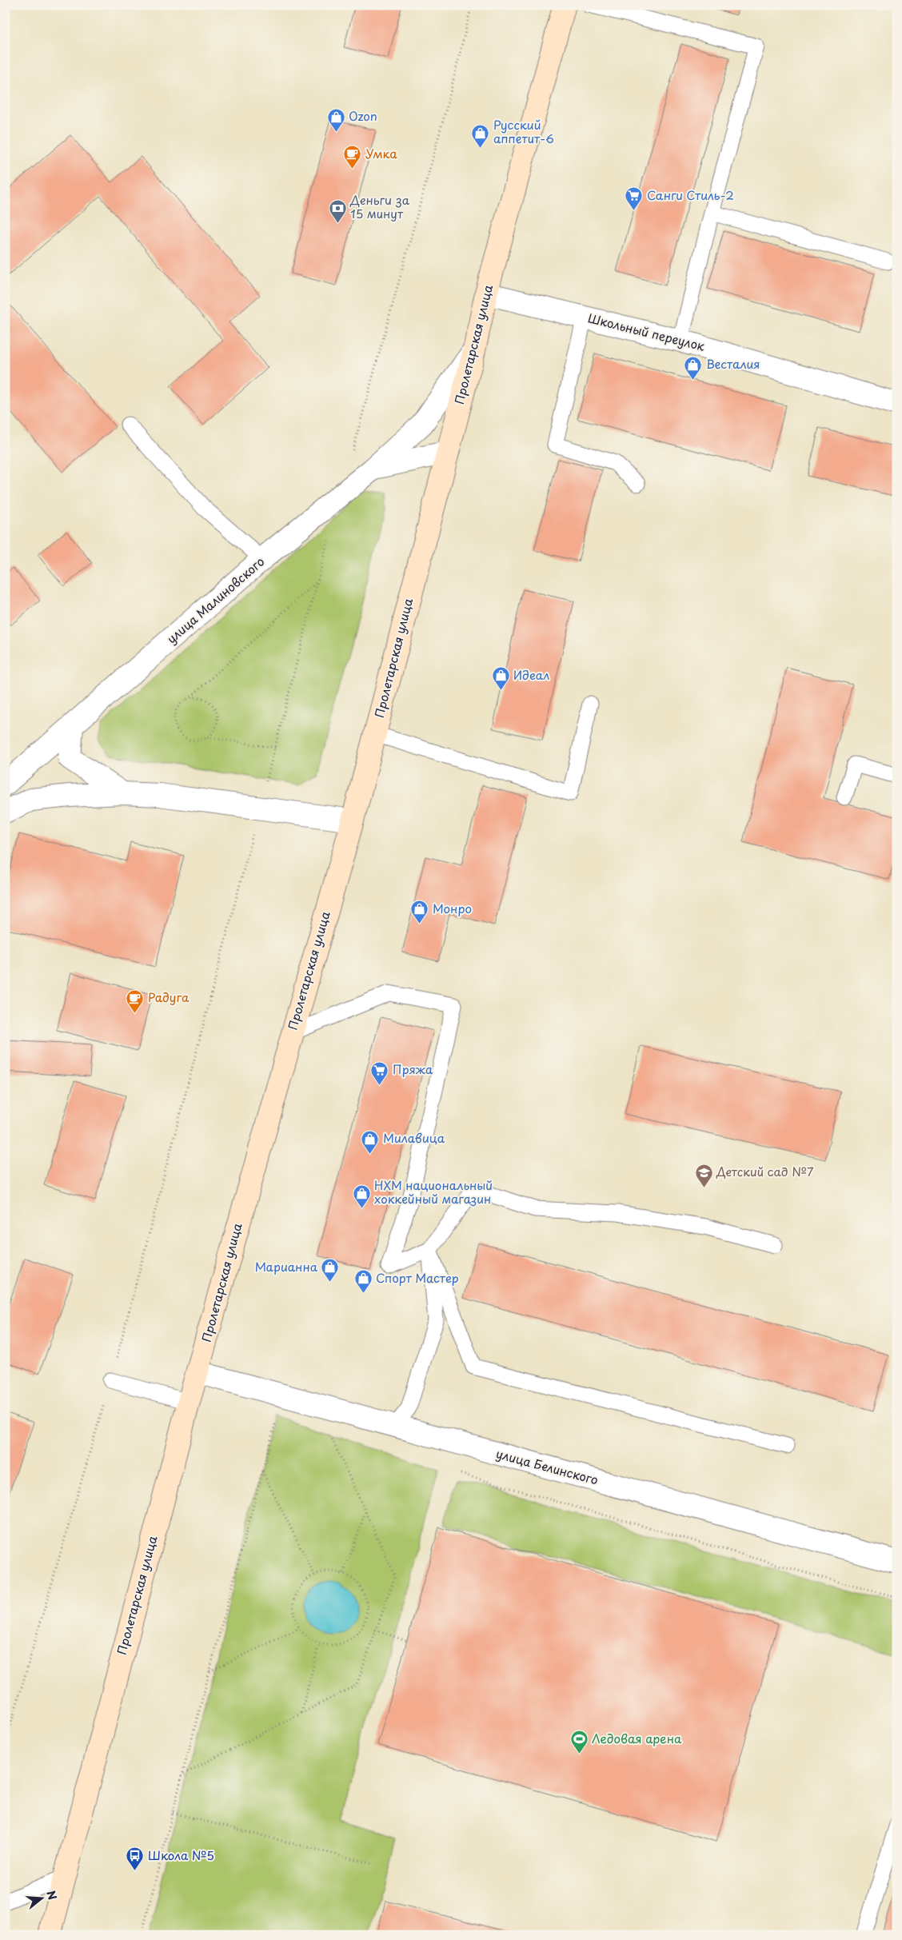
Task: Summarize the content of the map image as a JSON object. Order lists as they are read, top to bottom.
{
  "streets": {
    "main road": ["Пролетарская улица"],
    "street": ["Школьный переулок", "улица Малиновского", "улица Белинского"]
  },
  "crossings": [
    ["Школьный переулок", "Пролетарская улица"],
    ["Пролетарская улица", "улица Малиновского"],
    ["Пролетарская улица", "улица Белинского"]
  ],
  "places": {
    "shop": [
      "Ozon",
      "Русский аппетит-6",
      "Весталия",
      "Идеал",
      "Монро",
      "Милавица",
      "НХМ национальный хоккейный магазин",
      "Марианна",
      "Спорт Мастер"
    ],
    "cafe": ["Умка", "Радуга"],
    "supermarket": ["Санги Стиль-2", "Пряжа"],
    "bank": ["Деньги за 15 минут"],
    "school or university": ["Детский сад №7"],
    "sports": ["Ледовая арена"],
    "bus stop": ["Школа №5"]
  },
  "north": "right"
}
